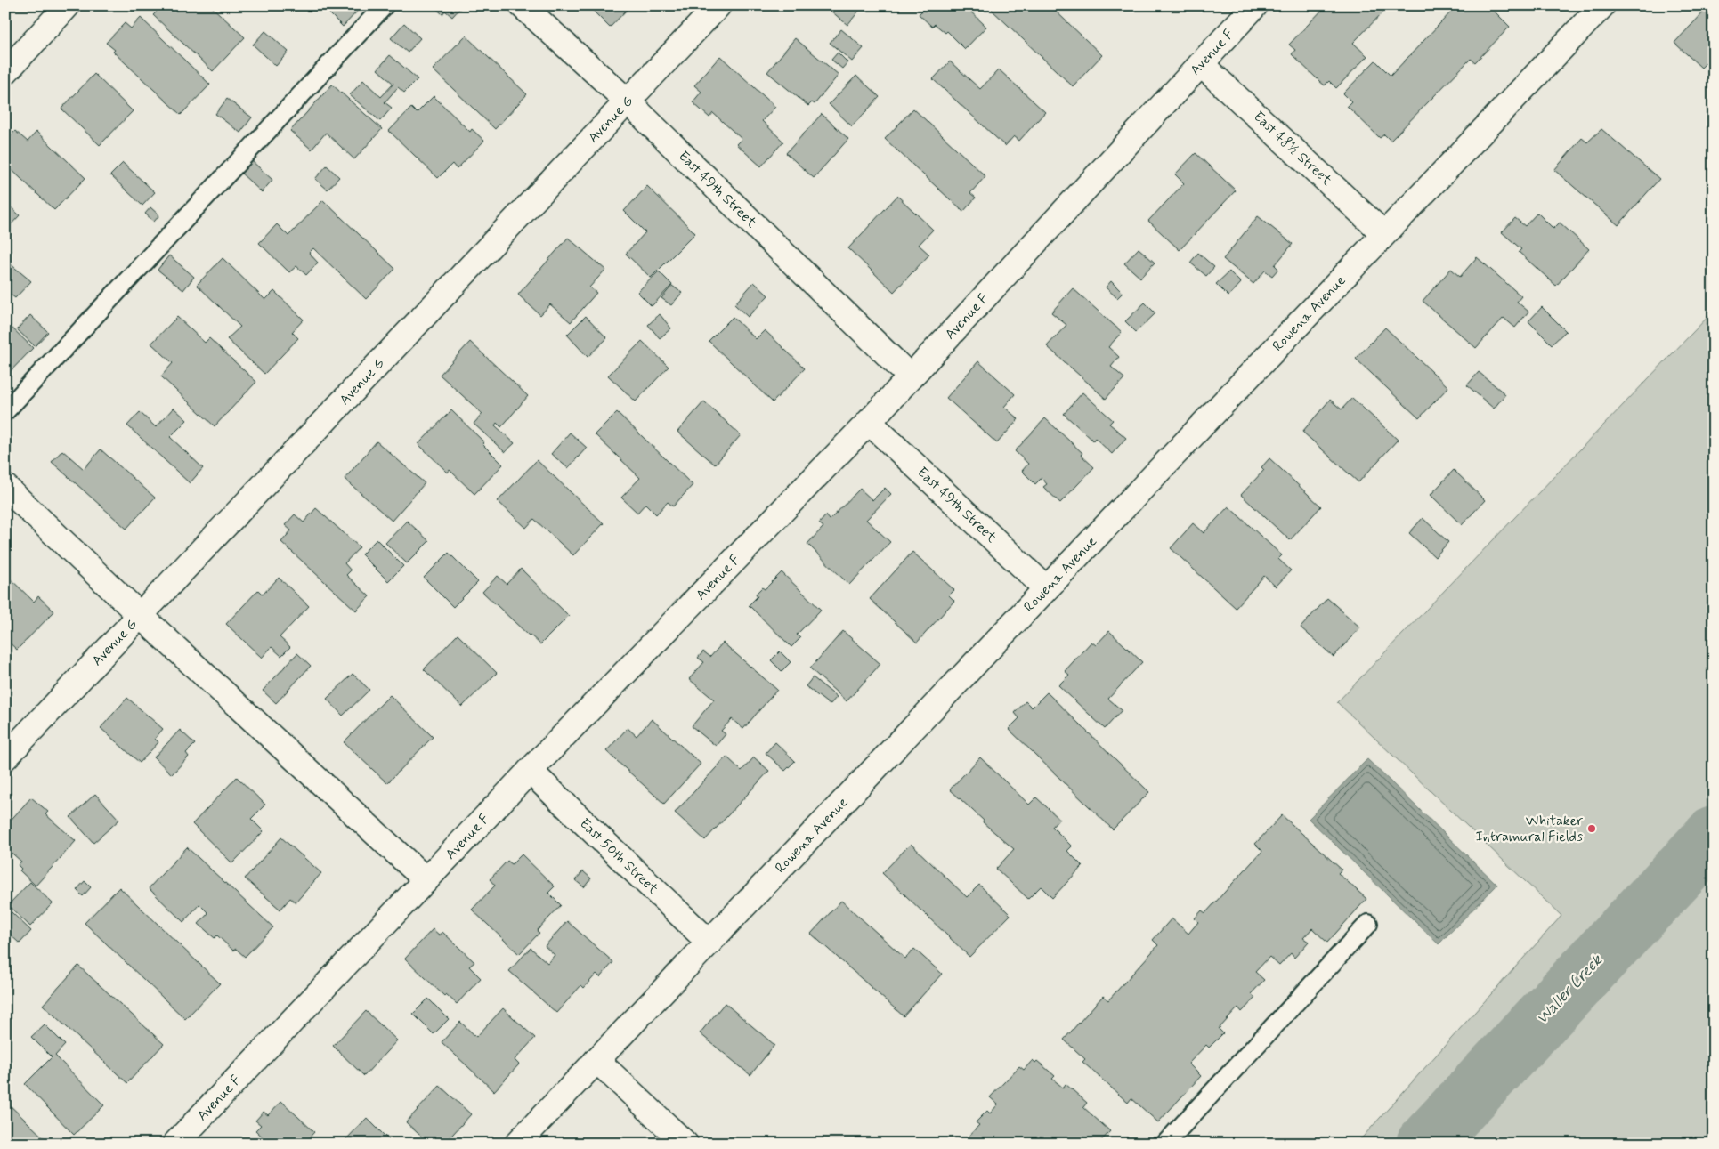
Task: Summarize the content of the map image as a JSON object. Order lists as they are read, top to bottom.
{
  "streets": {
    "street": [
      "Avenue F",
      "Avenue G",
      "East 48½ Street",
      "East 49th Street",
      "Rowena Avenue",
      "East 50th Street"
    ]
  },
  "crossings": [
    ["Avenue F", "East 48½ Street"],
    ["Avenue F", "East 49th Street"],
    ["Avenue F", "East 50th Street"],
    ["Avenue G", "East 49th Street"],
    ["East 48½ Street", "Rowena Avenue"],
    ["East 49th Street", "Rowena Avenue"],
    ["Rowena Avenue", "East 50th Street"]
  ],
  "water": ["Waller Creek"],
  "places": ["Whitaker Intramural Fields"]
}
